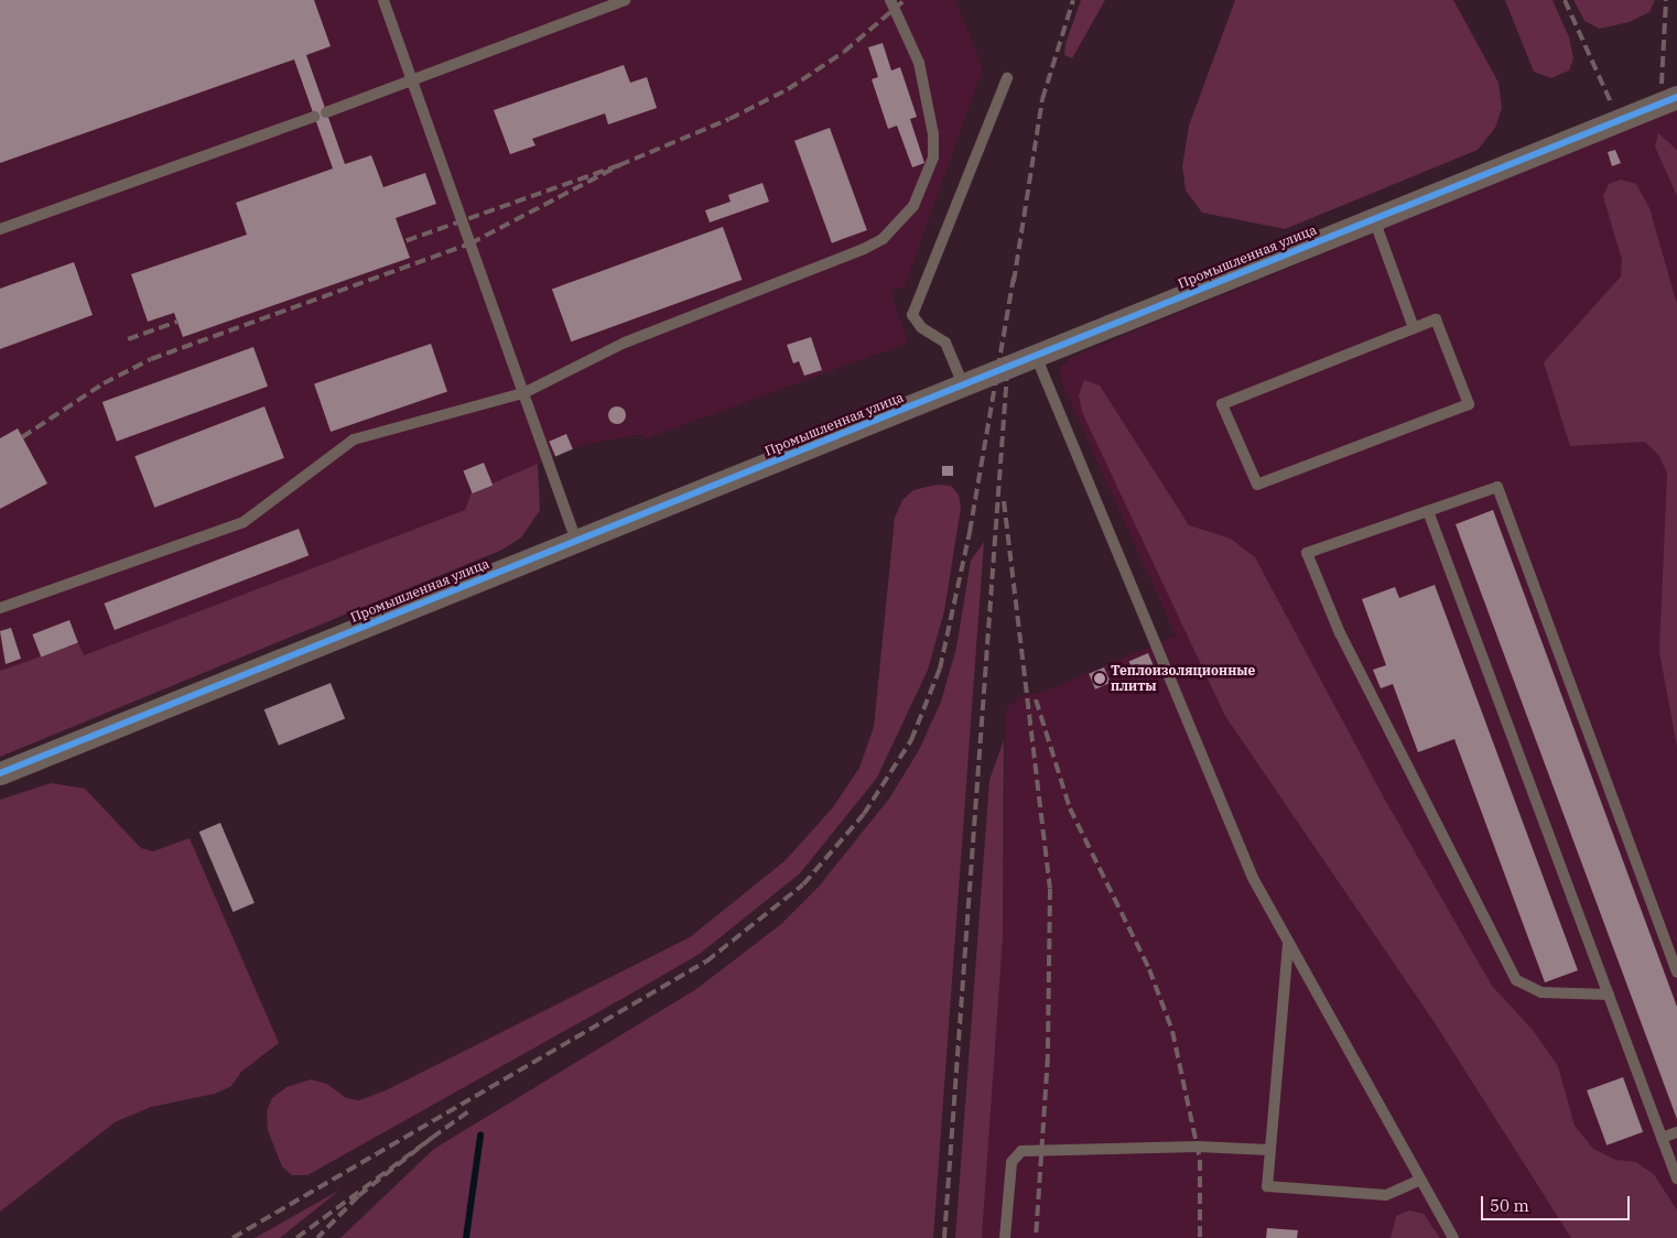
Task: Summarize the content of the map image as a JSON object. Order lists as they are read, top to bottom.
{
  "streets": {
    "street": ["Промышленная улица"]
  },
  "places": ["Теплоизоляционные плиты"],
  "scale_bar": "50 m"
}
